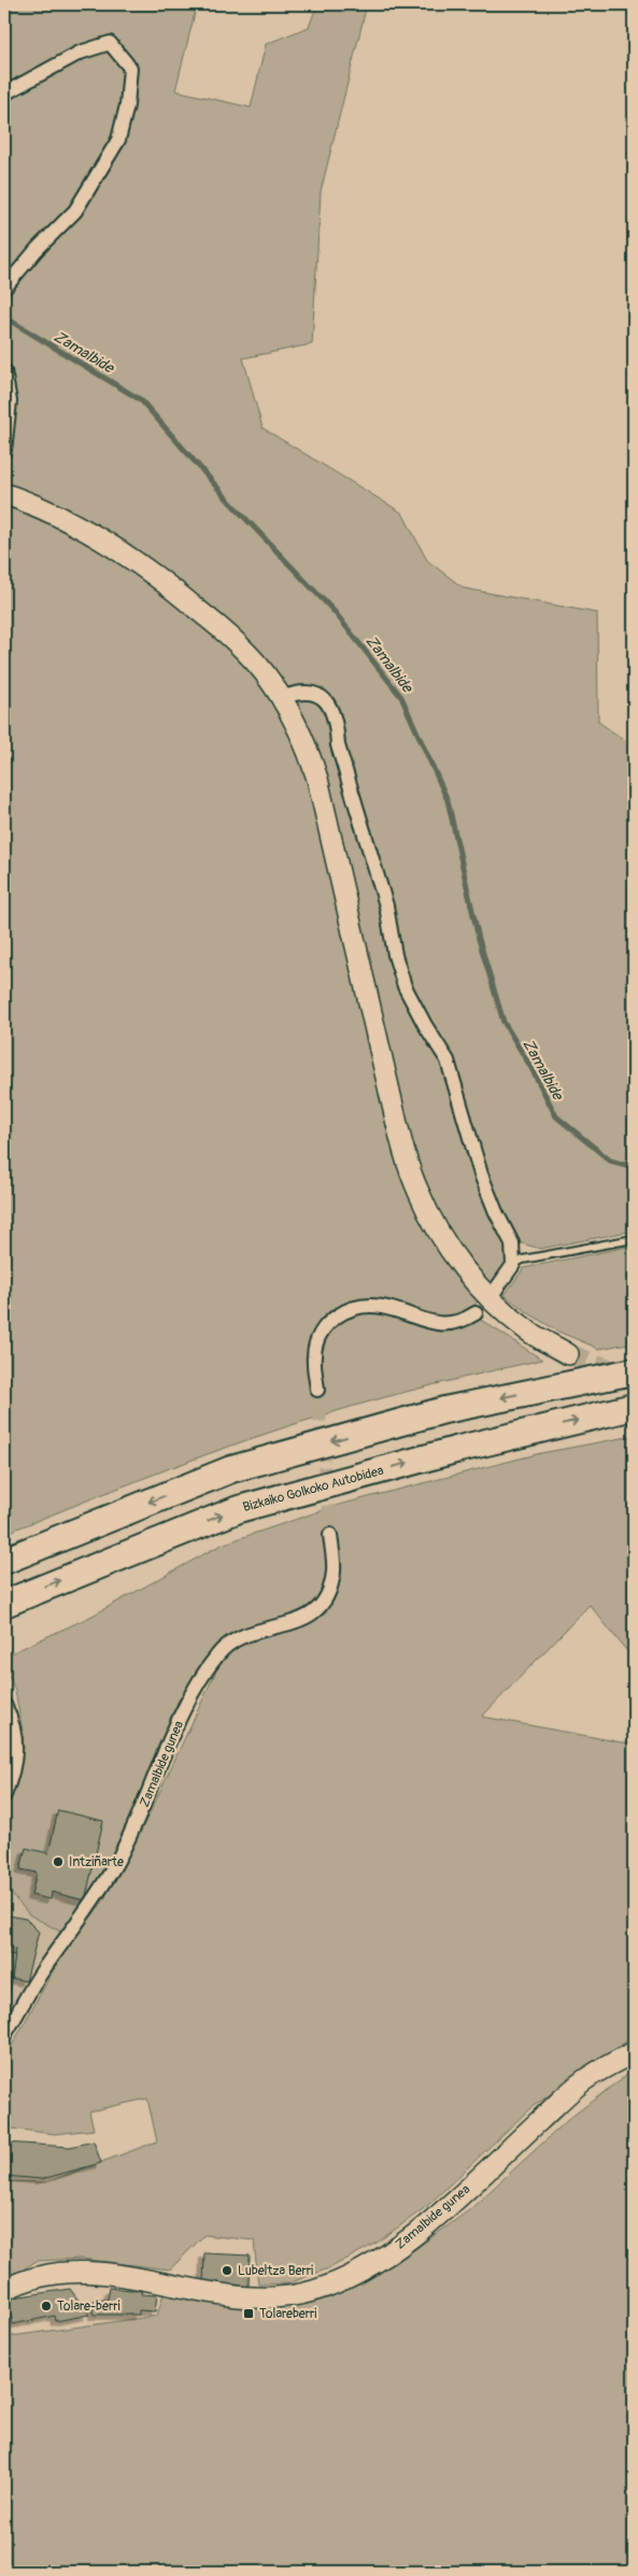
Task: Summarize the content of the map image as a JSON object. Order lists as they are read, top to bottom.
{
  "streets": {
    "highway": ["Bizkaiko Golkoko Autobidea"],
    "main road": ["Zamalbide gunea"]
  },
  "water": ["Zamalbide"],
  "places": {
    "other": ["Intziñarte", "Lubeltza Berri", "Tolare-berri"],
    "transit": ["Tolareberri"]
  }
}
